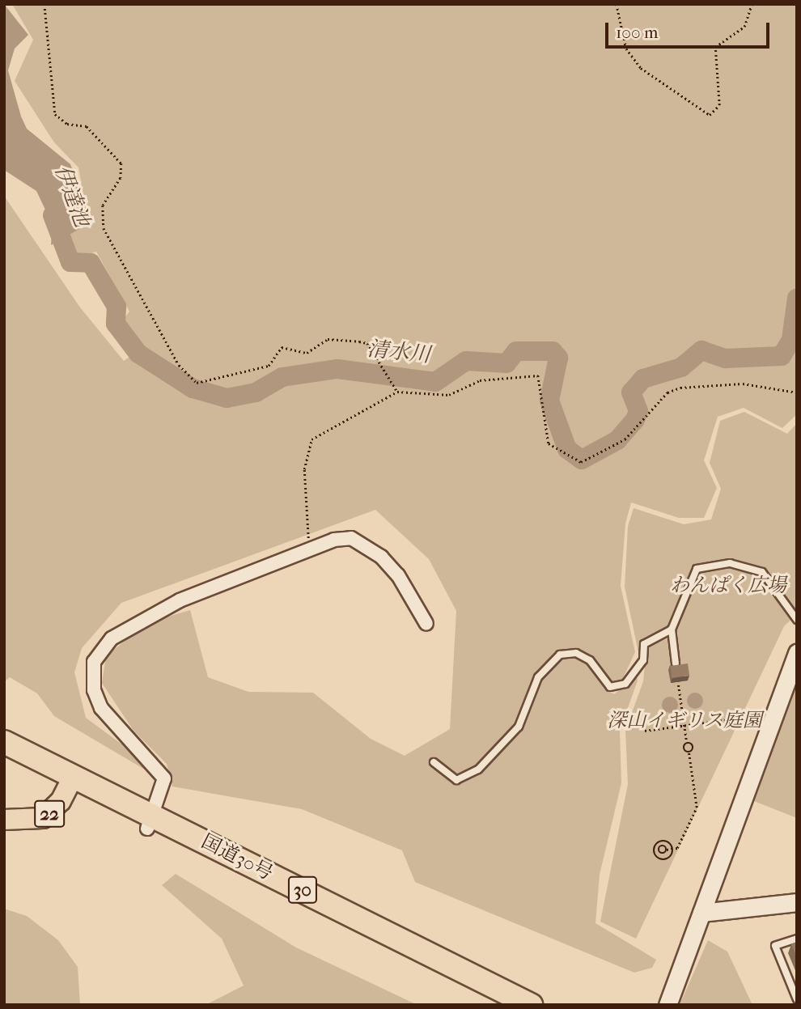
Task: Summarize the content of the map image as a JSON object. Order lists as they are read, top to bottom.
{
  "streets": {
    "highway": ["国道30号", "30"],
    "main road": ["22"]
  },
  "crossings": [
    ["22", "国道30号"]
  ],
  "water": ["伊達池", "清水川"],
  "parks": ["わんぱく広場", "深山イギリス庭園"],
  "scale_bar": "100 m"
}
